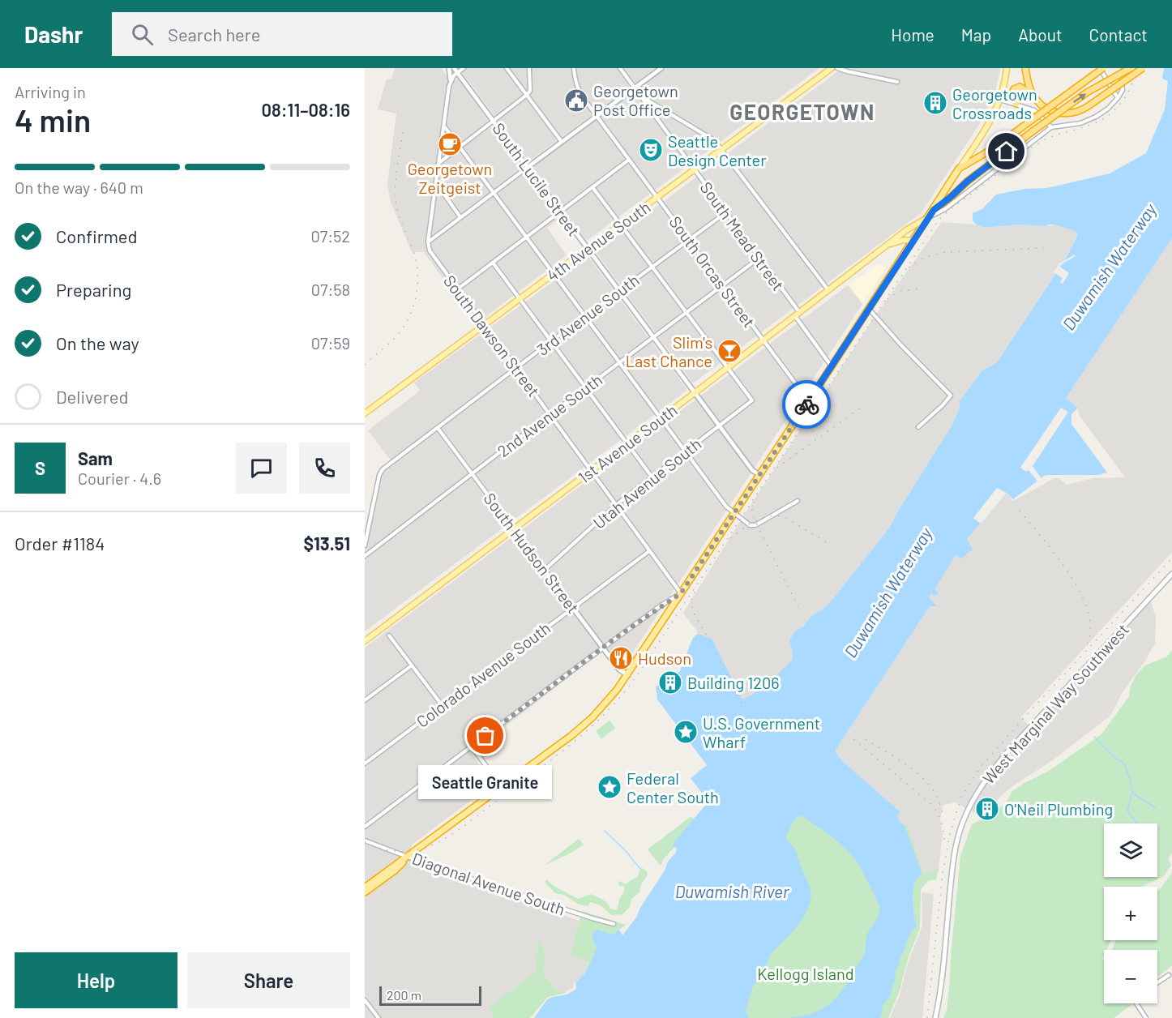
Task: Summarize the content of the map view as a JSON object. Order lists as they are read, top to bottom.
{
  "streets": {
    "main road": ["4th Avenue South", "1st Avenue South", "West Marginal Way Southwest"],
    "street": [
      "South Lucile Street",
      "South Mead Street",
      "South Orcas Street",
      "3rd Avenue South",
      "South Dawson Street",
      "2nd Avenue South",
      "Utah Avenue South",
      "South Hudson Street",
      "Colorado Avenue South",
      "Diagonal Avenue South"
    ]
  },
  "crossings": [
    ["South Lucile Street", "4th Avenue South"],
    ["South Lucile Street", "3rd Avenue South"],
    ["South Lucile Street", "2nd Avenue South"],
    ["South Lucile Street", "1st Avenue South"],
    ["South Lucile Street", "Utah Avenue South"],
    ["South Mead Street", "4th Avenue South"],
    ["South Mead Street", "3rd Avenue South"],
    ["South Mead Street", "2nd Avenue South"],
    ["South Mead Street", "1st Avenue South"],
    ["4th Avenue South", "South Orcas Street"],
    ["4th Avenue South", "South Dawson Street"],
    ["South Orcas Street", "3rd Avenue South"],
    ["South Orcas Street", "2nd Avenue South"],
    ["South Orcas Street", "1st Avenue South"],
    ["3rd Avenue South", "South Dawson Street"],
    ["3rd Avenue South", "South Hudson Street"],
    ["South Dawson Street", "2nd Avenue South"],
    ["South Dawson Street", "1st Avenue South"],
    ["South Dawson Street", "Utah Avenue South"],
    ["South Dawson Street", "Colorado Avenue South"],
    ["2nd Avenue South", "South Hudson Street"],
    ["1st Avenue South", "Utah Avenue South"],
    ["1st Avenue South", "South Hudson Street"],
    ["Utah Avenue South", "South Hudson Street"],
    ["South Hudson Street", "Colorado Avenue South"]
  ],
  "districts": ["GEORGETOWN"],
  "water": ["Duwamish Waterway", "Duwamish River"],
  "parks": ["Kellogg Island"],
  "places": {
    "public building": ["Georgetown Post Office"],
    "building": ["Georgetown Crossroads", "Building 1206", "O'Neil Plumbing"],
    "cafe": ["Georgetown Zeitgeist"],
    "theatre": ["Seattle Design Center"],
    "bar": ["Slim's Last Chance"],
    "restaurant": ["Hudson"],
    "place": ["U.S. Government Wharf", "Federal Center South"],
    "other": ["Seattle Granite"]
  },
  "scale_bar": "200 m",
  "page": {
    "header": "Dashr",
    "search": "Search here",
    "nav": [
      "Home",
      "Map",
      "About",
      "Contact"
    ],
    "heading": ["4 min", "Arriving in", "08:11–08:16"],
    "panel": [
      "Sam",
      "Courier · 4.6",
      "Order #1184",
      "$13.51"
    ],
    "bar": "On the way · 640 m",
    "list": [
      ["Confirmed", "07:52"],
      ["Preparing", "07:58"],
      ["On the way", "07:59"],
      "Delivered"
    ],
    "round": "S",
    "bubble": "Seattle Granite",
    "map_buttons": ["+", "−"],
    "buttons": ["Help", "Share"],
    "scale": "200 m"
  }
}
